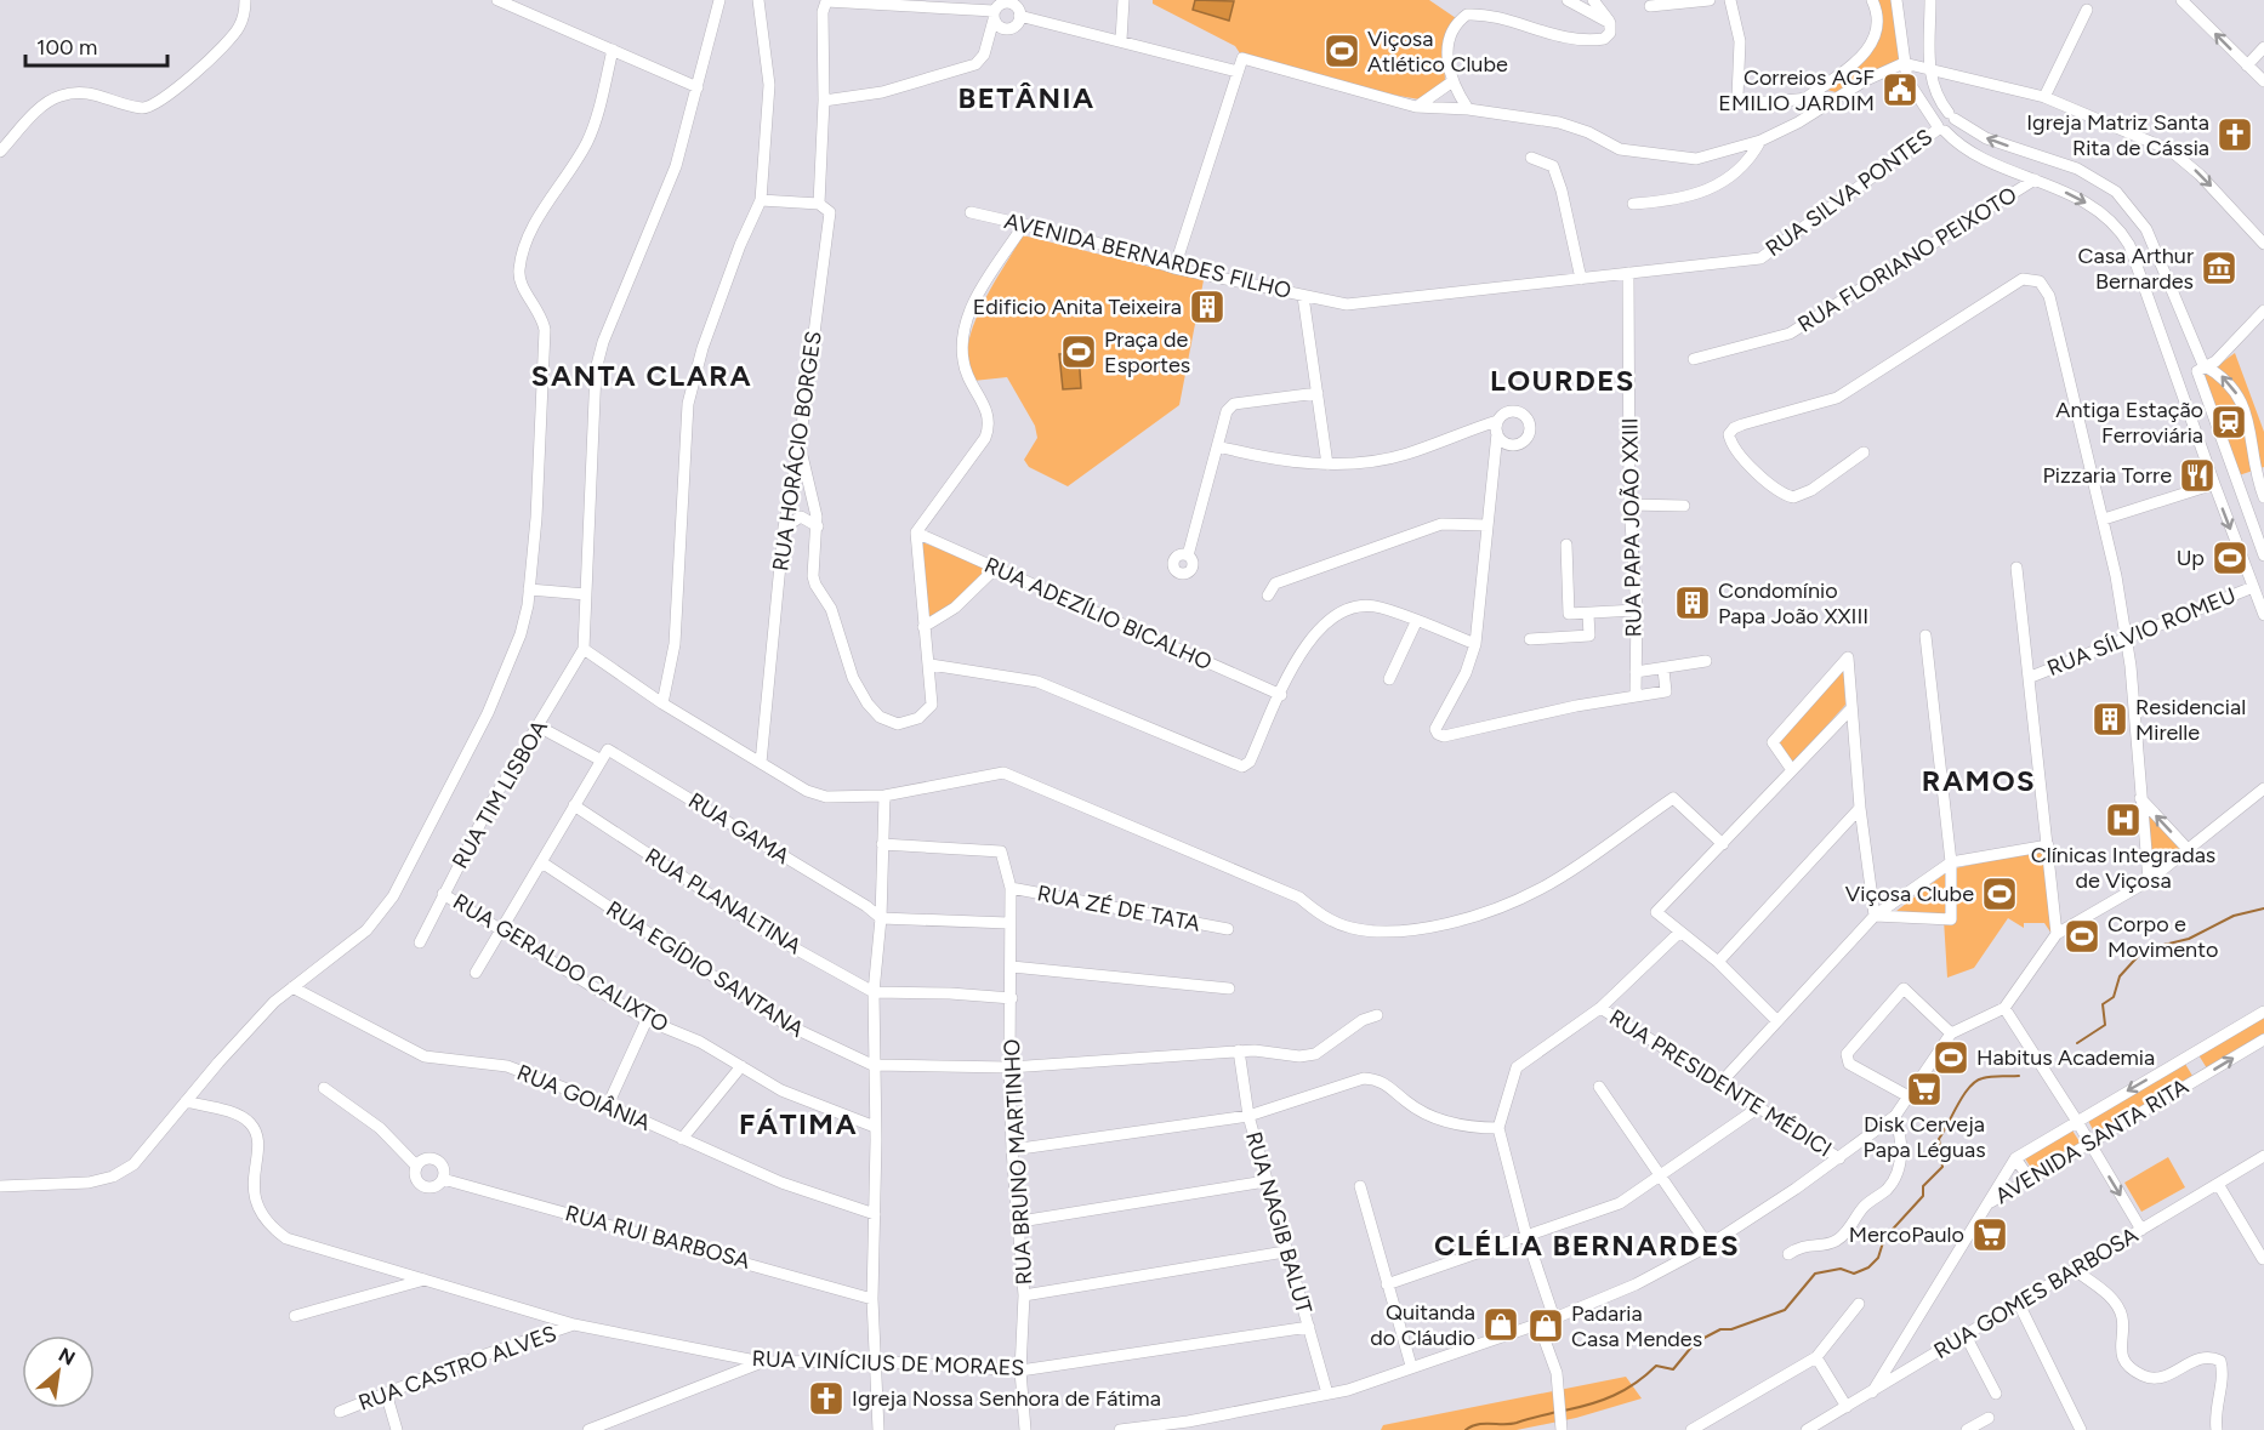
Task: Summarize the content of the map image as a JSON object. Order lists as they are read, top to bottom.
{
  "streets": {
    "street": [
      "RUA SILVA PONTES",
      "AVENIDA BERNARDES FILHO",
      "RUA FLORIANO PEIXOTO",
      "RUA HORÁCIO BORGES",
      "RUA PAPA JOÃO XXIII",
      "RUA ADEZÍLIO BICALHO",
      "RUA SÍLVIO ROMEU",
      "RUA TIM LISBOA",
      "RUA GAMA",
      "RUA PLANALTINA",
      "RUA ZÉ DE TATA",
      "RUA GERALDO CALIXTO",
      "RUA EGÍDIO SANTANA",
      "RUA PRESIDENTE MÉDICI",
      "RUA GOIÂNIA",
      "AVENIDA SANTA RITA",
      "RUA BRUNO MARTINHO",
      "RUA NAGIB BALUT",
      "RUA RUI BARBOSA",
      "RUA GOMES BARBOSA",
      "RUA VINÍCIUS DE MORAES",
      "RUA CASTRO ALVES"
    ]
  },
  "crossings": [
    ["RUA SILVA PONTES", "AVENIDA BERNARDES FILHO"],
    ["RUA SILVA PONTES", "RUA PAPA JOÃO XXIII"],
    ["AVENIDA BERNARDES FILHO", "RUA PAPA JOÃO XXIII"],
    ["RUA TIM LISBOA", "RUA GERALDO CALIXTO"],
    ["RUA ZÉ DE TATA", "RUA BRUNO MARTINHO"],
    ["RUA BRUNO MARTINHO", "RUA VINÍCIUS DE MORAES"],
    ["RUA NAGIB BALUT", "RUA VINÍCIUS DE MORAES"],
    ["RUA VINÍCIUS DE MORAES", "RUA CASTRO ALVES"]
  ],
  "districts": [
    "BETÂNIA",
    "SANTA CLARA",
    "LOURDES",
    "RAMOS",
    "FÁTIMA",
    "CLÉLIA BERNARDES"
  ],
  "places": {
    "sports": [
      "Viçosa Atlético Clube",
      "Praça de Esportes",
      "Up",
      "Viçosa Clube",
      "Corpo e Movimento",
      "Habitus Academia"
    ],
    "public building": ["Correios AGF EMILIO JARDIM"],
    "church": ["Igreja Matriz Santa Rita de Cássia", "Igreja Nossa Senhora de Fátima"],
    "museum": ["Casa Arthur Bernardes"],
    "building": ["Edificio Anita Teixeira", "Condomínio Papa João XXIII", "Residencial Mirelle"],
    "station": ["Antiga Estação Ferroviária"],
    "restaurant": ["Pizzaria Torre"],
    "hospital": ["Clínicas Integradas de Viçosa"],
    "supermarket": ["Disk Cerveja Papa Léguas", "MercoPaulo"],
    "shop": ["Quitanda do Cláudio", "Padaria Casa Mendes"]
  },
  "scale_bar": "100 m",
  "north": "top right"
}
